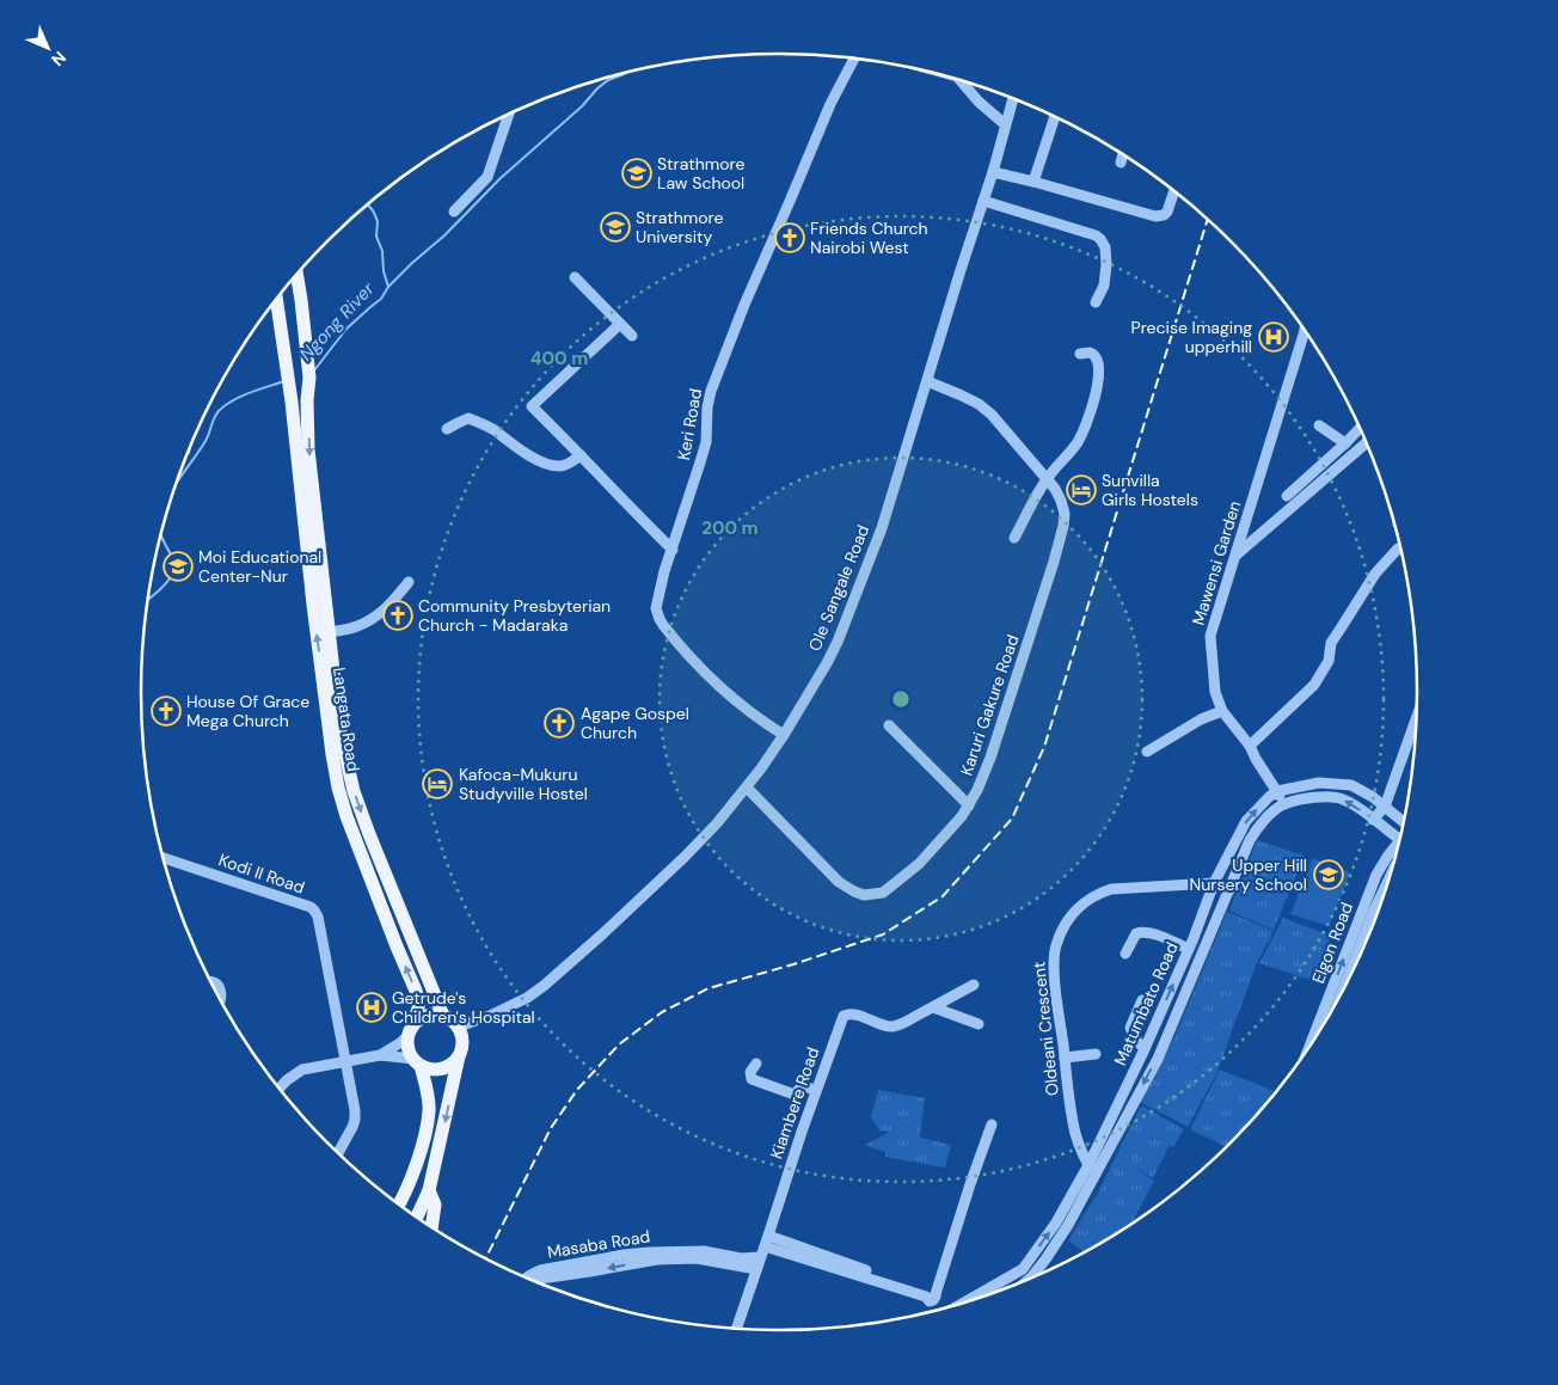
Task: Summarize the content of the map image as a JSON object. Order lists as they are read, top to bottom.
{
  "streets": {
    "main road": ["Langata Road"],
    "street": [
      "Keri Road",
      "Mawensi Garden",
      "Ole Sangale Road",
      "Karuri Gakure Road",
      "Kodi II Road",
      "Elgon Road",
      "Matumbato Road",
      "Oldeani Crescent",
      "Kiambere Road",
      "Masaba Road"
    ]
  },
  "crossings": [
    ["Keri Road", "Ole Sangale Road"],
    ["Mawensi Garden", "Matumbato Road"],
    ["Ole Sangale Road", "Karuri Gakure Road"],
    ["Ole Sangale Road", "Langata Road"],
    ["Elgon Road", "Matumbato Road"],
    ["Matumbato Road", "Oldeani Crescent"],
    ["Kiambere Road", "Masaba Road"]
  ],
  "water": ["Ngong River"],
  "places": {
    "school or university": [
      "Strathmore Law School",
      "Strathmore University",
      "Moi Educational Center-Nur",
      "Upper Hill Nursery School"
    ],
    "church": [
      "Friends Church Nairobi West",
      "Community Presbyterian Church - Madaraka",
      "House Of Grace Mega Church",
      "Agape Gospel Church"
    ],
    "hospital": ["Precise Imaging upperhill", "Getrude's Children's Hospital"],
    "hotel": ["Sunvilla Girls Hostels", "Kafoca-Mukuru Studyville Hostel"]
  },
  "north": "bottom right",
  "rings": ["400 m", "200 m"]
}
